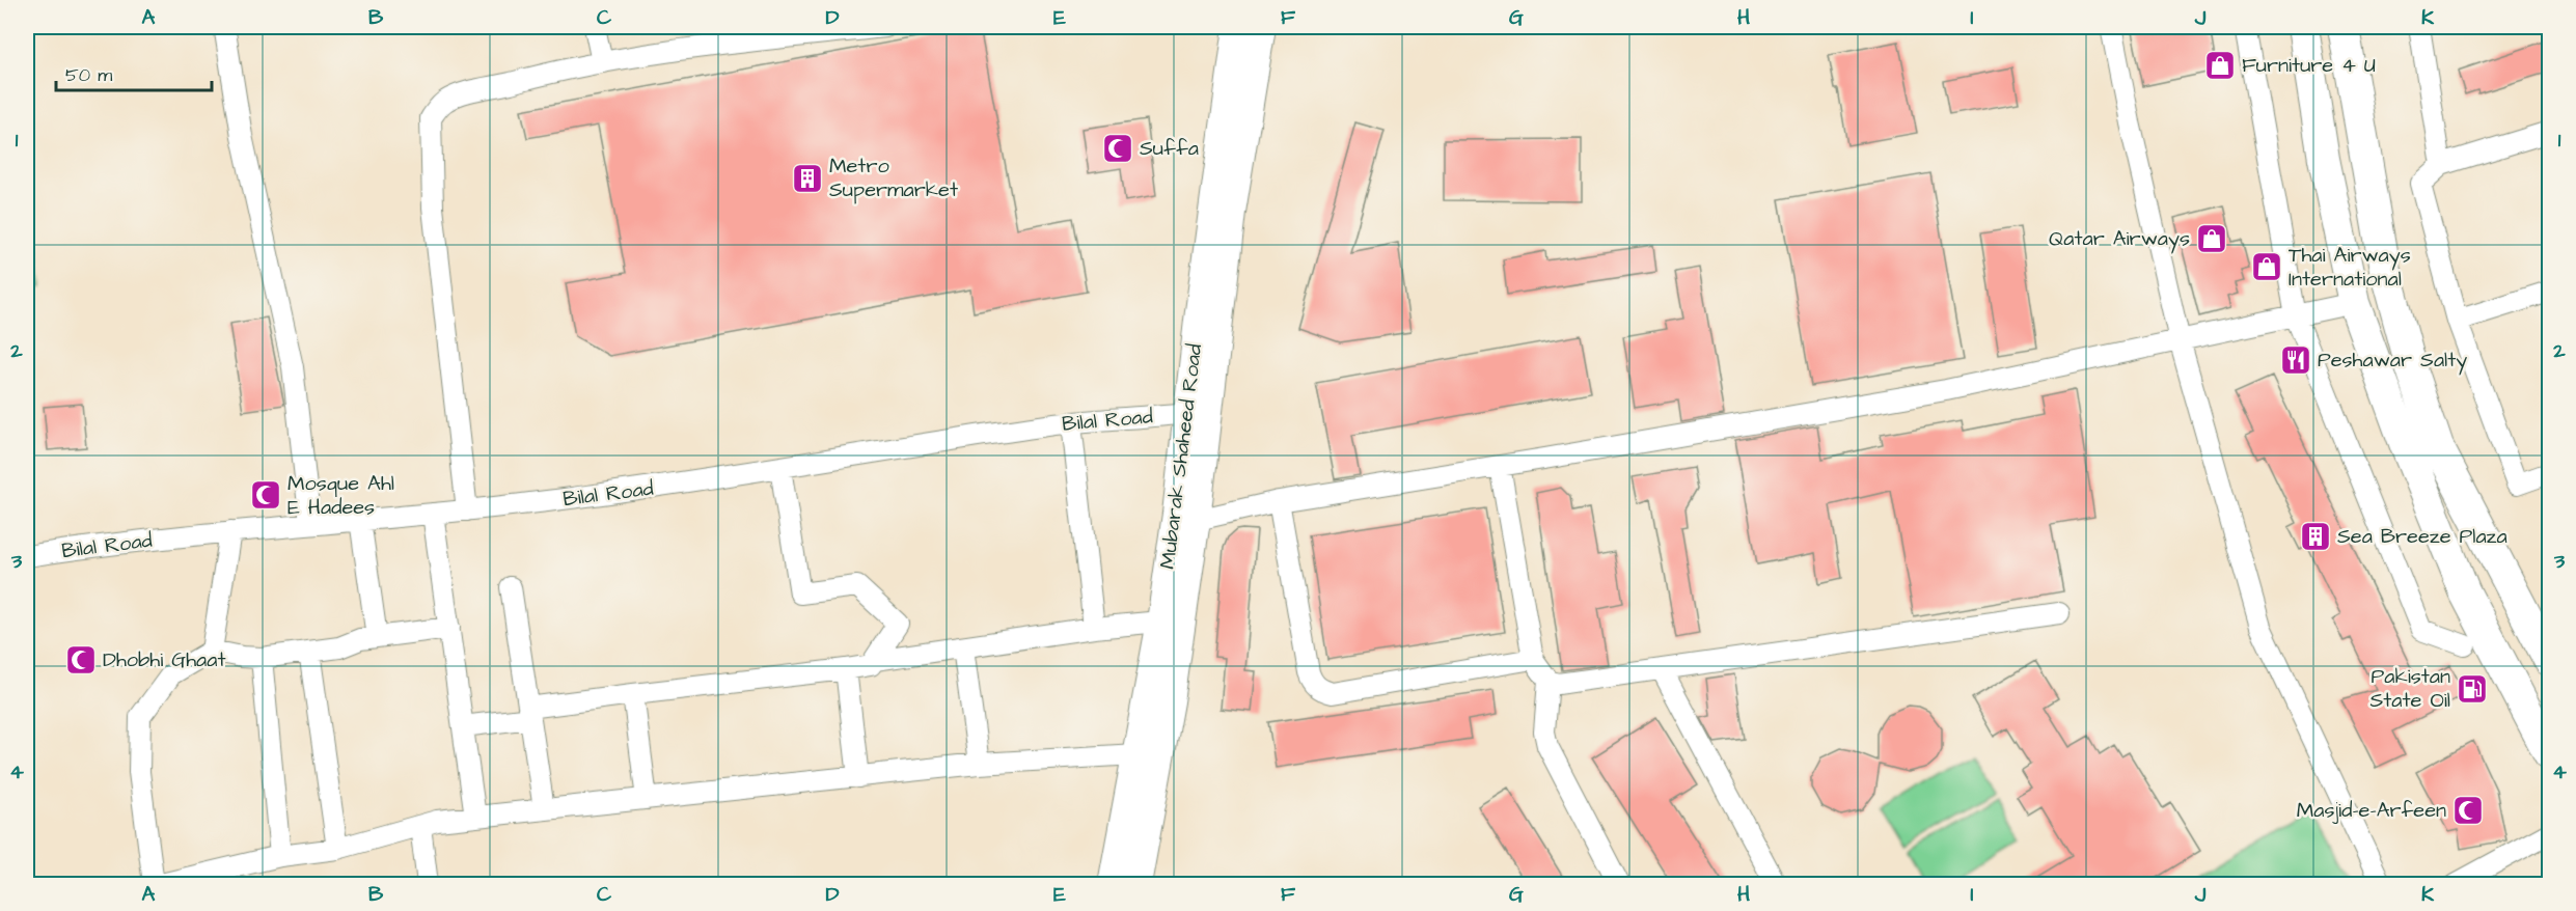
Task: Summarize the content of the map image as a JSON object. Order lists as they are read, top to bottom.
{
  "streets": {
    "main road": ["Mubarak Shaheed Road"],
    "street": ["Bilal Road"]
  },
  "crossings": [
    ["Bilal Road", "Mubarak Shaheed Road"]
  ],
  "places": {
    "shop": ["Furniture 4 U", "Qatar Airways", "Thai Airways International"],
    "mosque": [
      "Suffa",
      "Mosque Ahl E Hadees",
      "Dhobhi Ghaat",
      "Masjid-e-Arfeen"
    ],
    "building": ["Metro Supermarket", "Sea Breeze Plaza"],
    "restaurant": ["Peshawar Salty"],
    "fuel station": ["Pakistan State Oil"]
  },
  "scale_bar": "50 m",
  "grid": {
    "columns": [
      "A",
      "B",
      "C",
      "D",
      "E",
      "F",
      "G",
      "H",
      "I",
      "J",
      "K"
    ],
    "rows": [
      "1",
      "2",
      "3",
      "4"
    ]
  }
}
